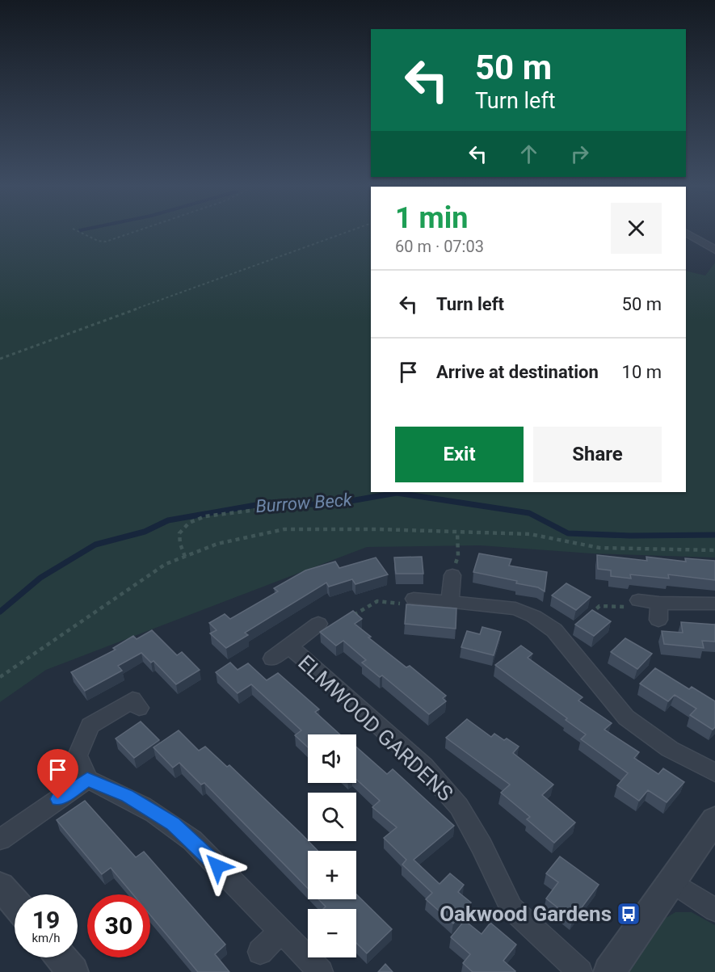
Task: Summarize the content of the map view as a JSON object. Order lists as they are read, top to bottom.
{
  "streets": {
    "street": ["ELMWOOD GARDENS"]
  },
  "water": ["Burrow Beck"],
  "places": {
    "bus stop": ["Oakwood Gardens"]
  },
  "page": {
    "turn": ["50 m", "Turn left"],
    "heading": ["1 min", "60 m · 07:03"],
    "list": [
      {
        "name": "Turn left",
        "value": "50 m"
      },
      {
        "name": "Arrive at destination",
        "value": "10 m"
      }
    ],
    "buttons": ["Exit", "Share"],
    "map_buttons": ["+", "−"],
    "speed": "19 km/h",
    "limit": "30"
  }
}
